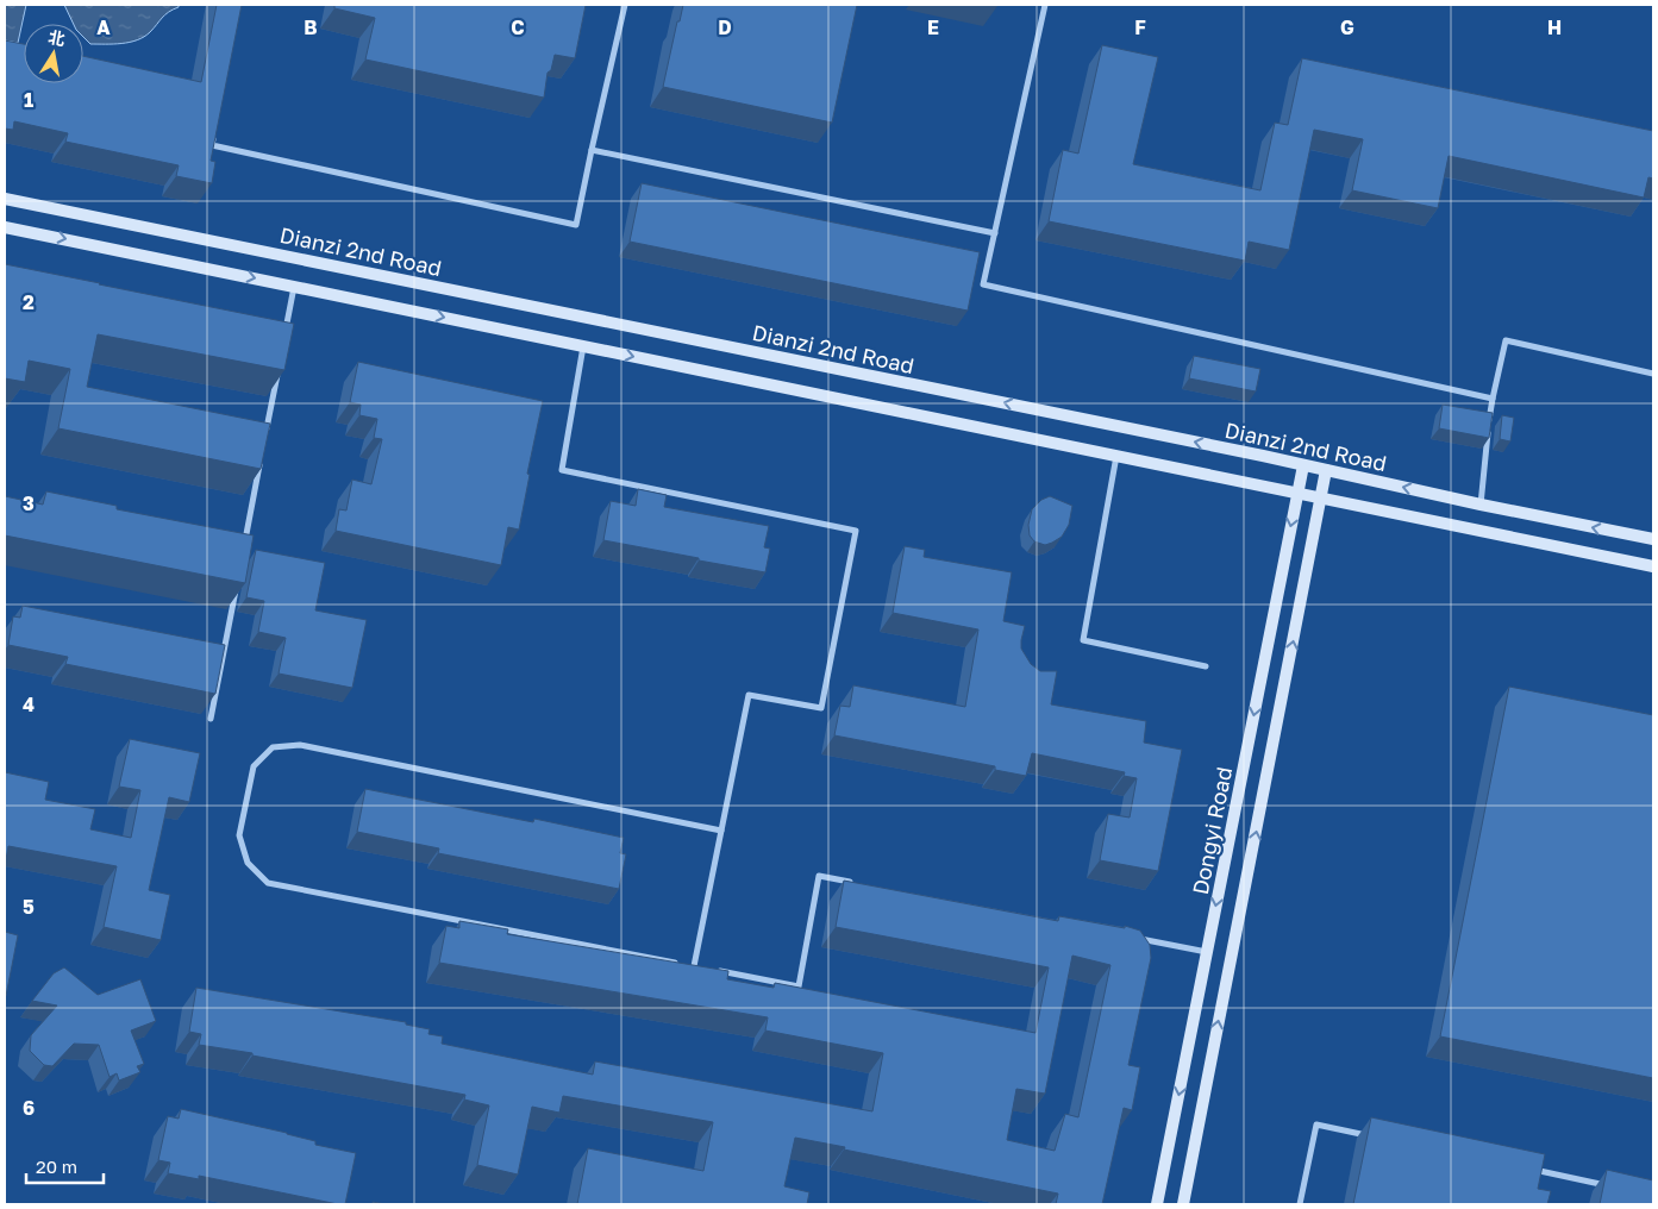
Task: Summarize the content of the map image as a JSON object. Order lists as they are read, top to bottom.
{
  "streets": {
    "main road": ["Dianzi 2nd Road", "Dongyi Road"]
  },
  "crossings": [
    ["Dianzi 2nd Road", "Dongyi Road"]
  ],
  "scale_bar": "20 m",
  "north": "top",
  "grid": {
    "columns": [
      "A",
      "B",
      "C",
      "D",
      "E",
      "F",
      "G",
      "H"
    ],
    "rows": [
      "1",
      "2",
      "3",
      "4",
      "5",
      "6"
    ]
  }
}
